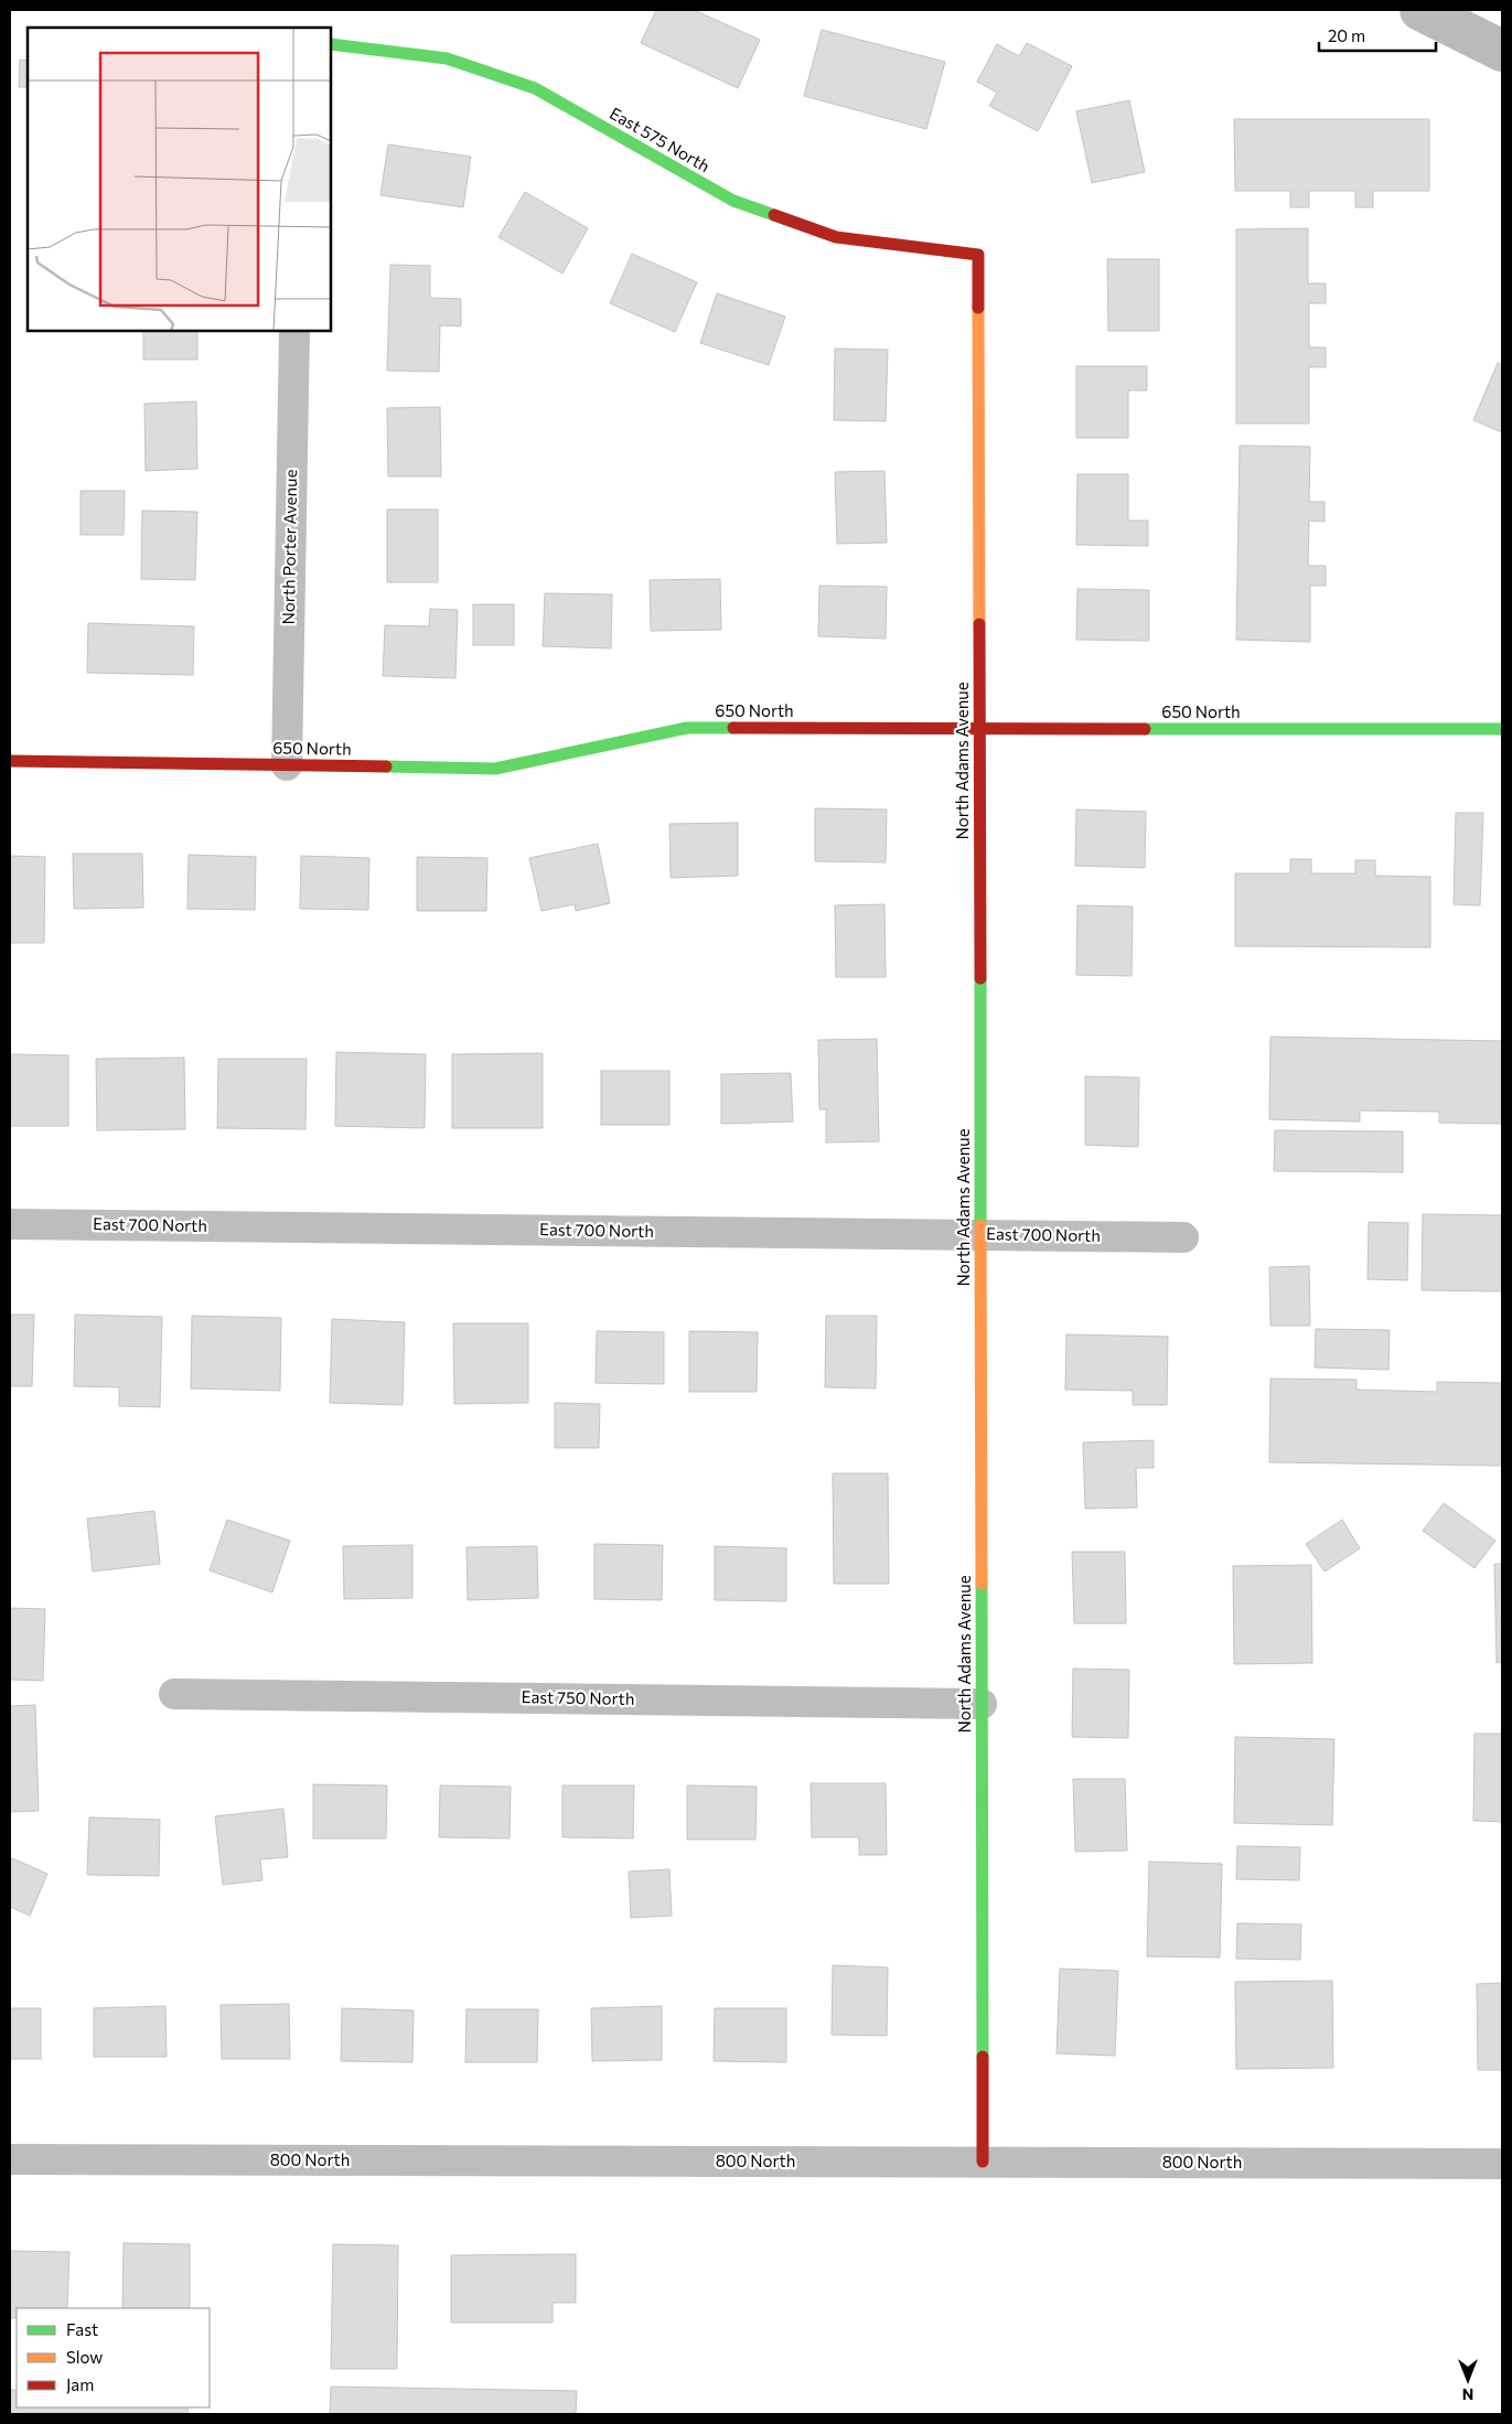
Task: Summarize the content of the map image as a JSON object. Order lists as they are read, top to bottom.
{
  "streets": {
    "street": [
      "East 575 North",
      "North Porter Avenue",
      "650 North",
      "North Adams Avenue",
      "East 700 North",
      "East 750 North",
      "800 North"
    ]
  },
  "crossings": [
    ["East 575 North", "North Adams Avenue"],
    ["North Porter Avenue", "650 North"],
    ["650 North", "North Adams Avenue"],
    ["North Adams Avenue", "East 700 North"],
    ["North Adams Avenue", "East 750 North"],
    ["North Adams Avenue", "800 North"]
  ],
  "legend": ["Fast", "Slow", "Jam"],
  "scale_bar": "20 m",
  "north": "bottom"
}
